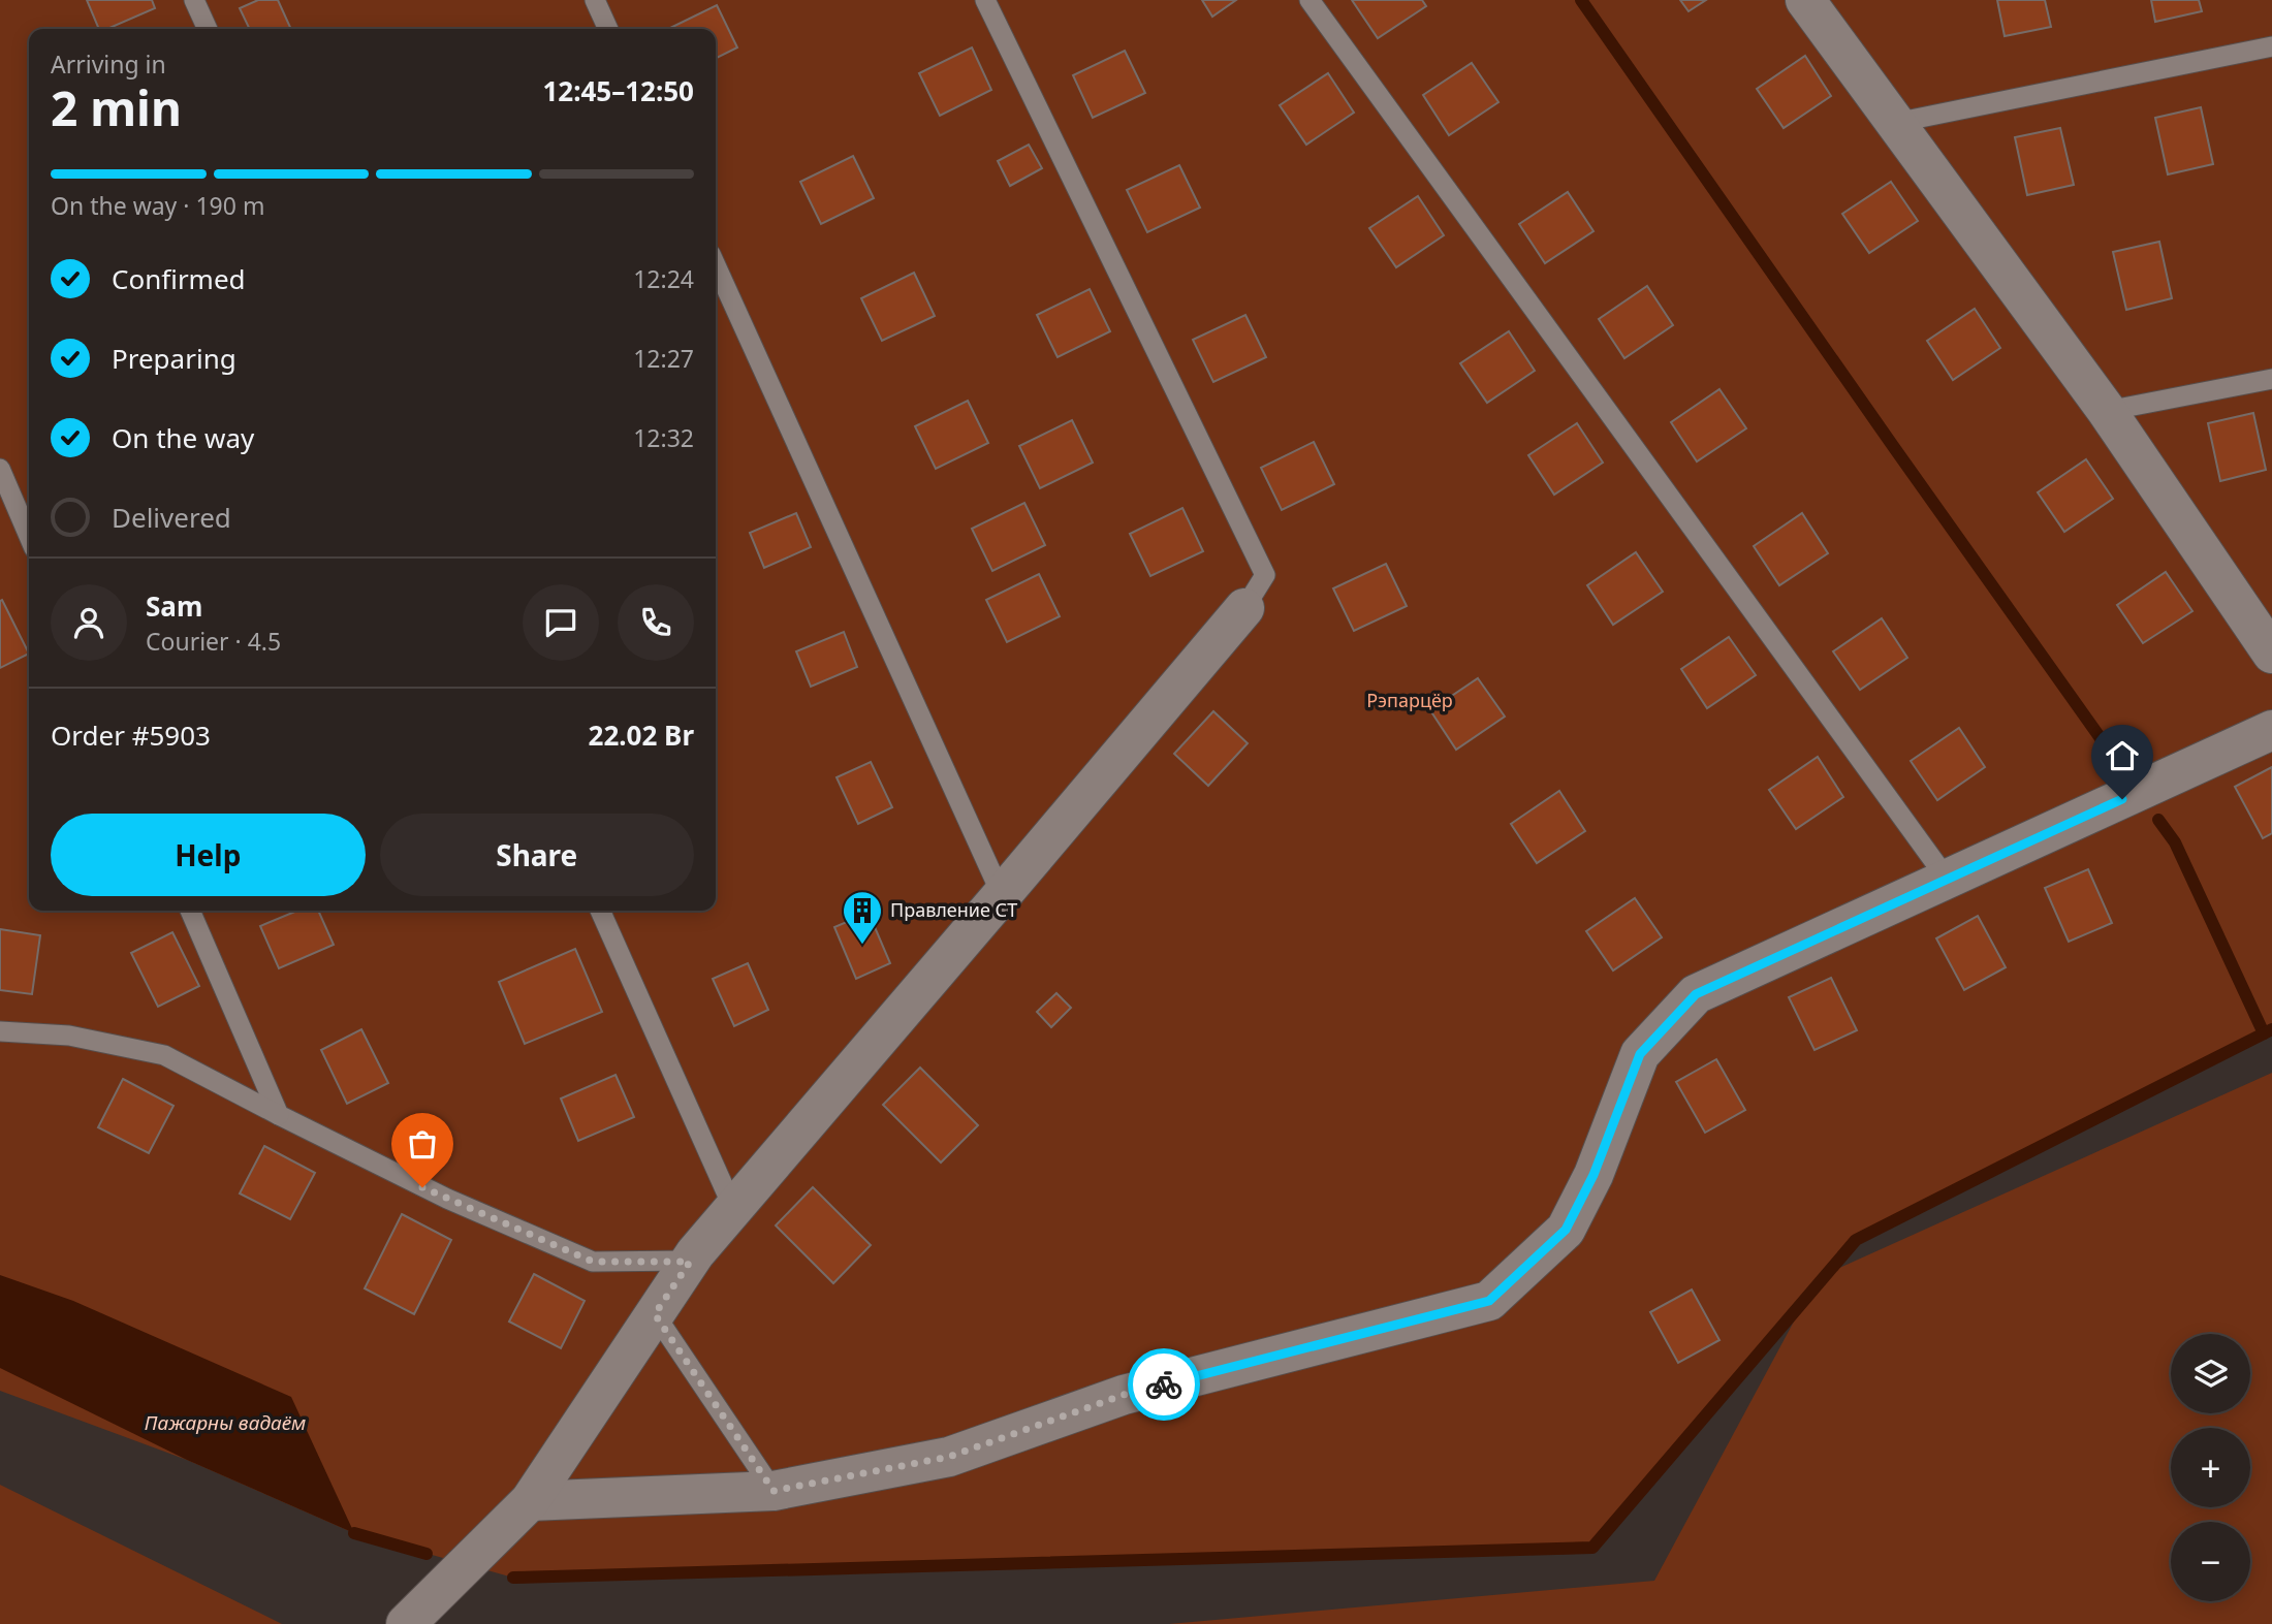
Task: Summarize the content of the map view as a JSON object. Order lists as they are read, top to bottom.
{
  "water": ["Пажарны вадаём"],
  "parks": ["Рэпарцёр"],
  "places": {
    "building": ["Правление СТ"]
  },
  "page": {
    "heading": ["2 min", "Arriving in", "12:45–12:50"],
    "panel": [
      "Sam",
      "Courier · 4.5",
      "Order #5903",
      "22.02 Br"
    ],
    "bar": "On the way · 190 m",
    "list": [
      ["Confirmed", "12:24"],
      ["Preparing", "12:27"],
      ["On the way", "12:32"],
      "Delivered"
    ],
    "buttons": ["Help", "Share"],
    "map_buttons": ["+", "−"]
  }
}
